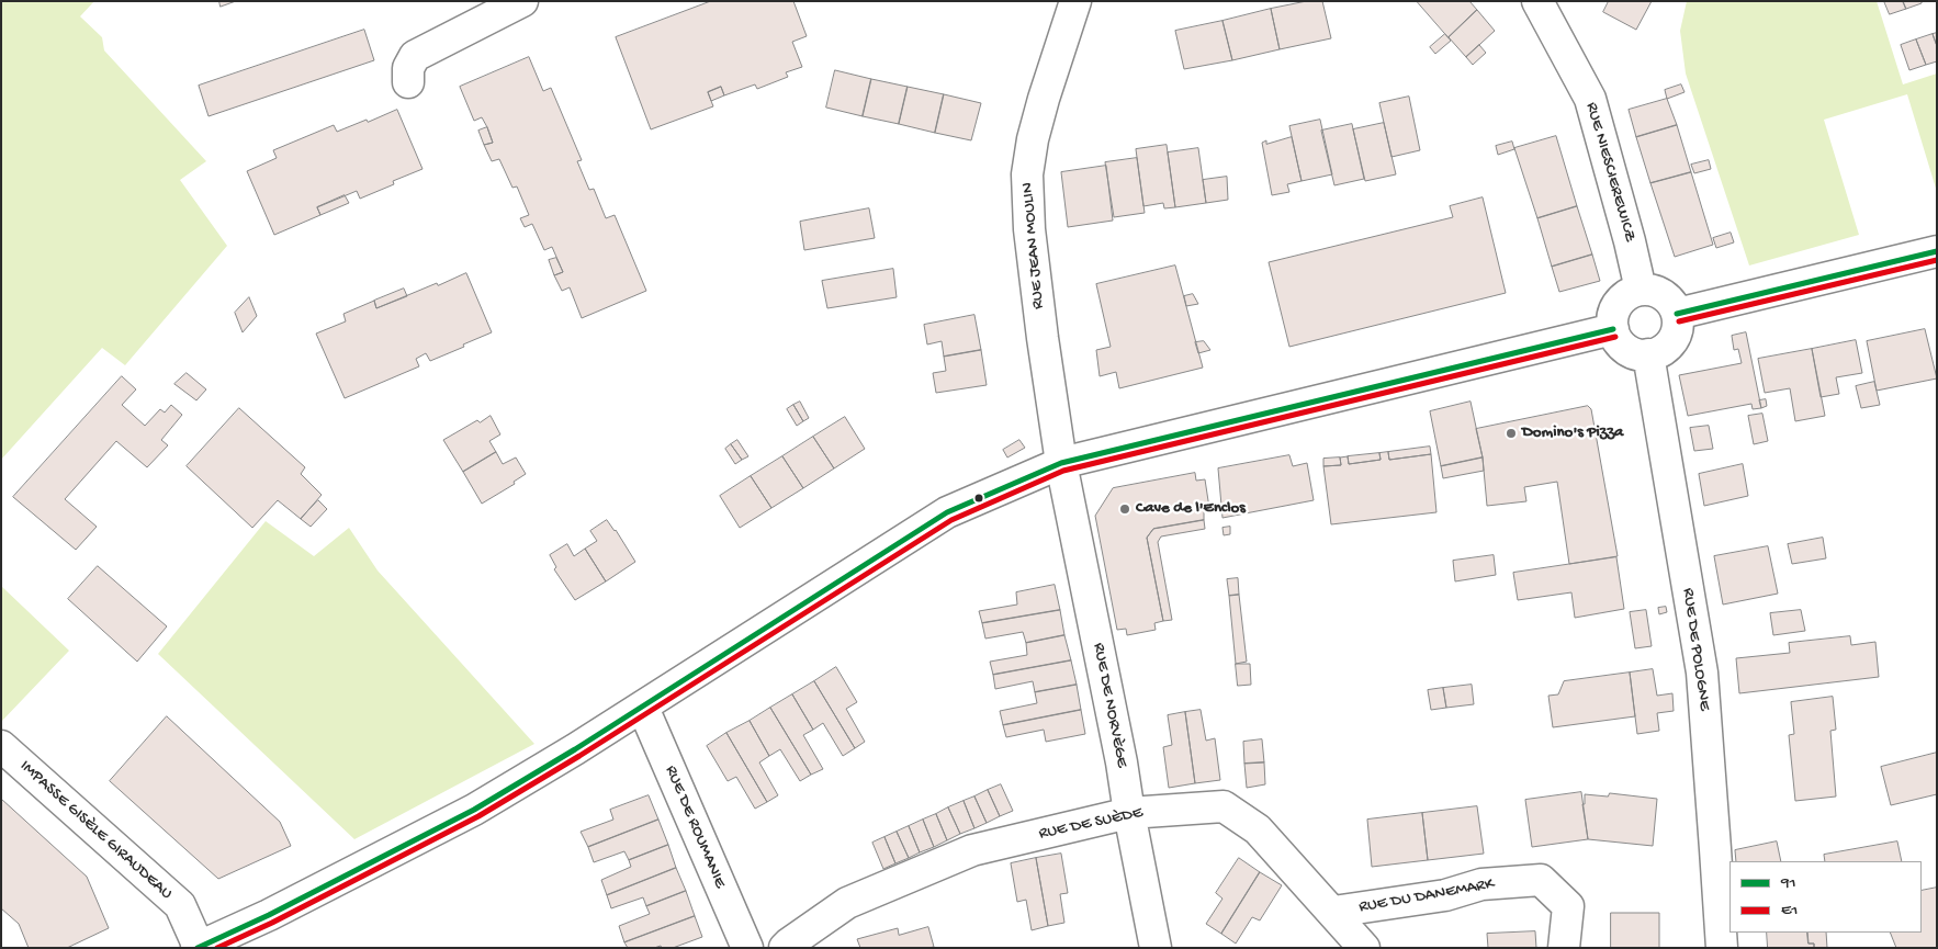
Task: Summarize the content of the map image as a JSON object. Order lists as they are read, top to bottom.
{
  "streets": {
    "street": [
      "RUE NIESCIEREWICZ",
      "RUE JEAN MOULIN",
      "RUE DE POLOGNE",
      "RUE DE NORVÈGE",
      "RUE DE SUÈDE",
      "RUE DE ROUMANIE",
      "IMPASSE GISÈLE GIRAUDEAU",
      "RUE DU DANEMARK"
    ]
  },
  "crossings": [
    ["RUE NIESCIEREWICZ", "RUE DE POLOGNE"],
    ["RUE JEAN MOULIN", "RUE DE NORVÈGE"],
    ["RUE DE NORVÈGE", "RUE DE SUÈDE"],
    ["RUE DE SUÈDE", "RUE DU DANEMARK"]
  ],
  "places": ["Domino's Pizza", "Cave de l'Enclos"],
  "lines": ["transit line 91", "transit line E1"],
  "legend": ["91", "E1"]
}
